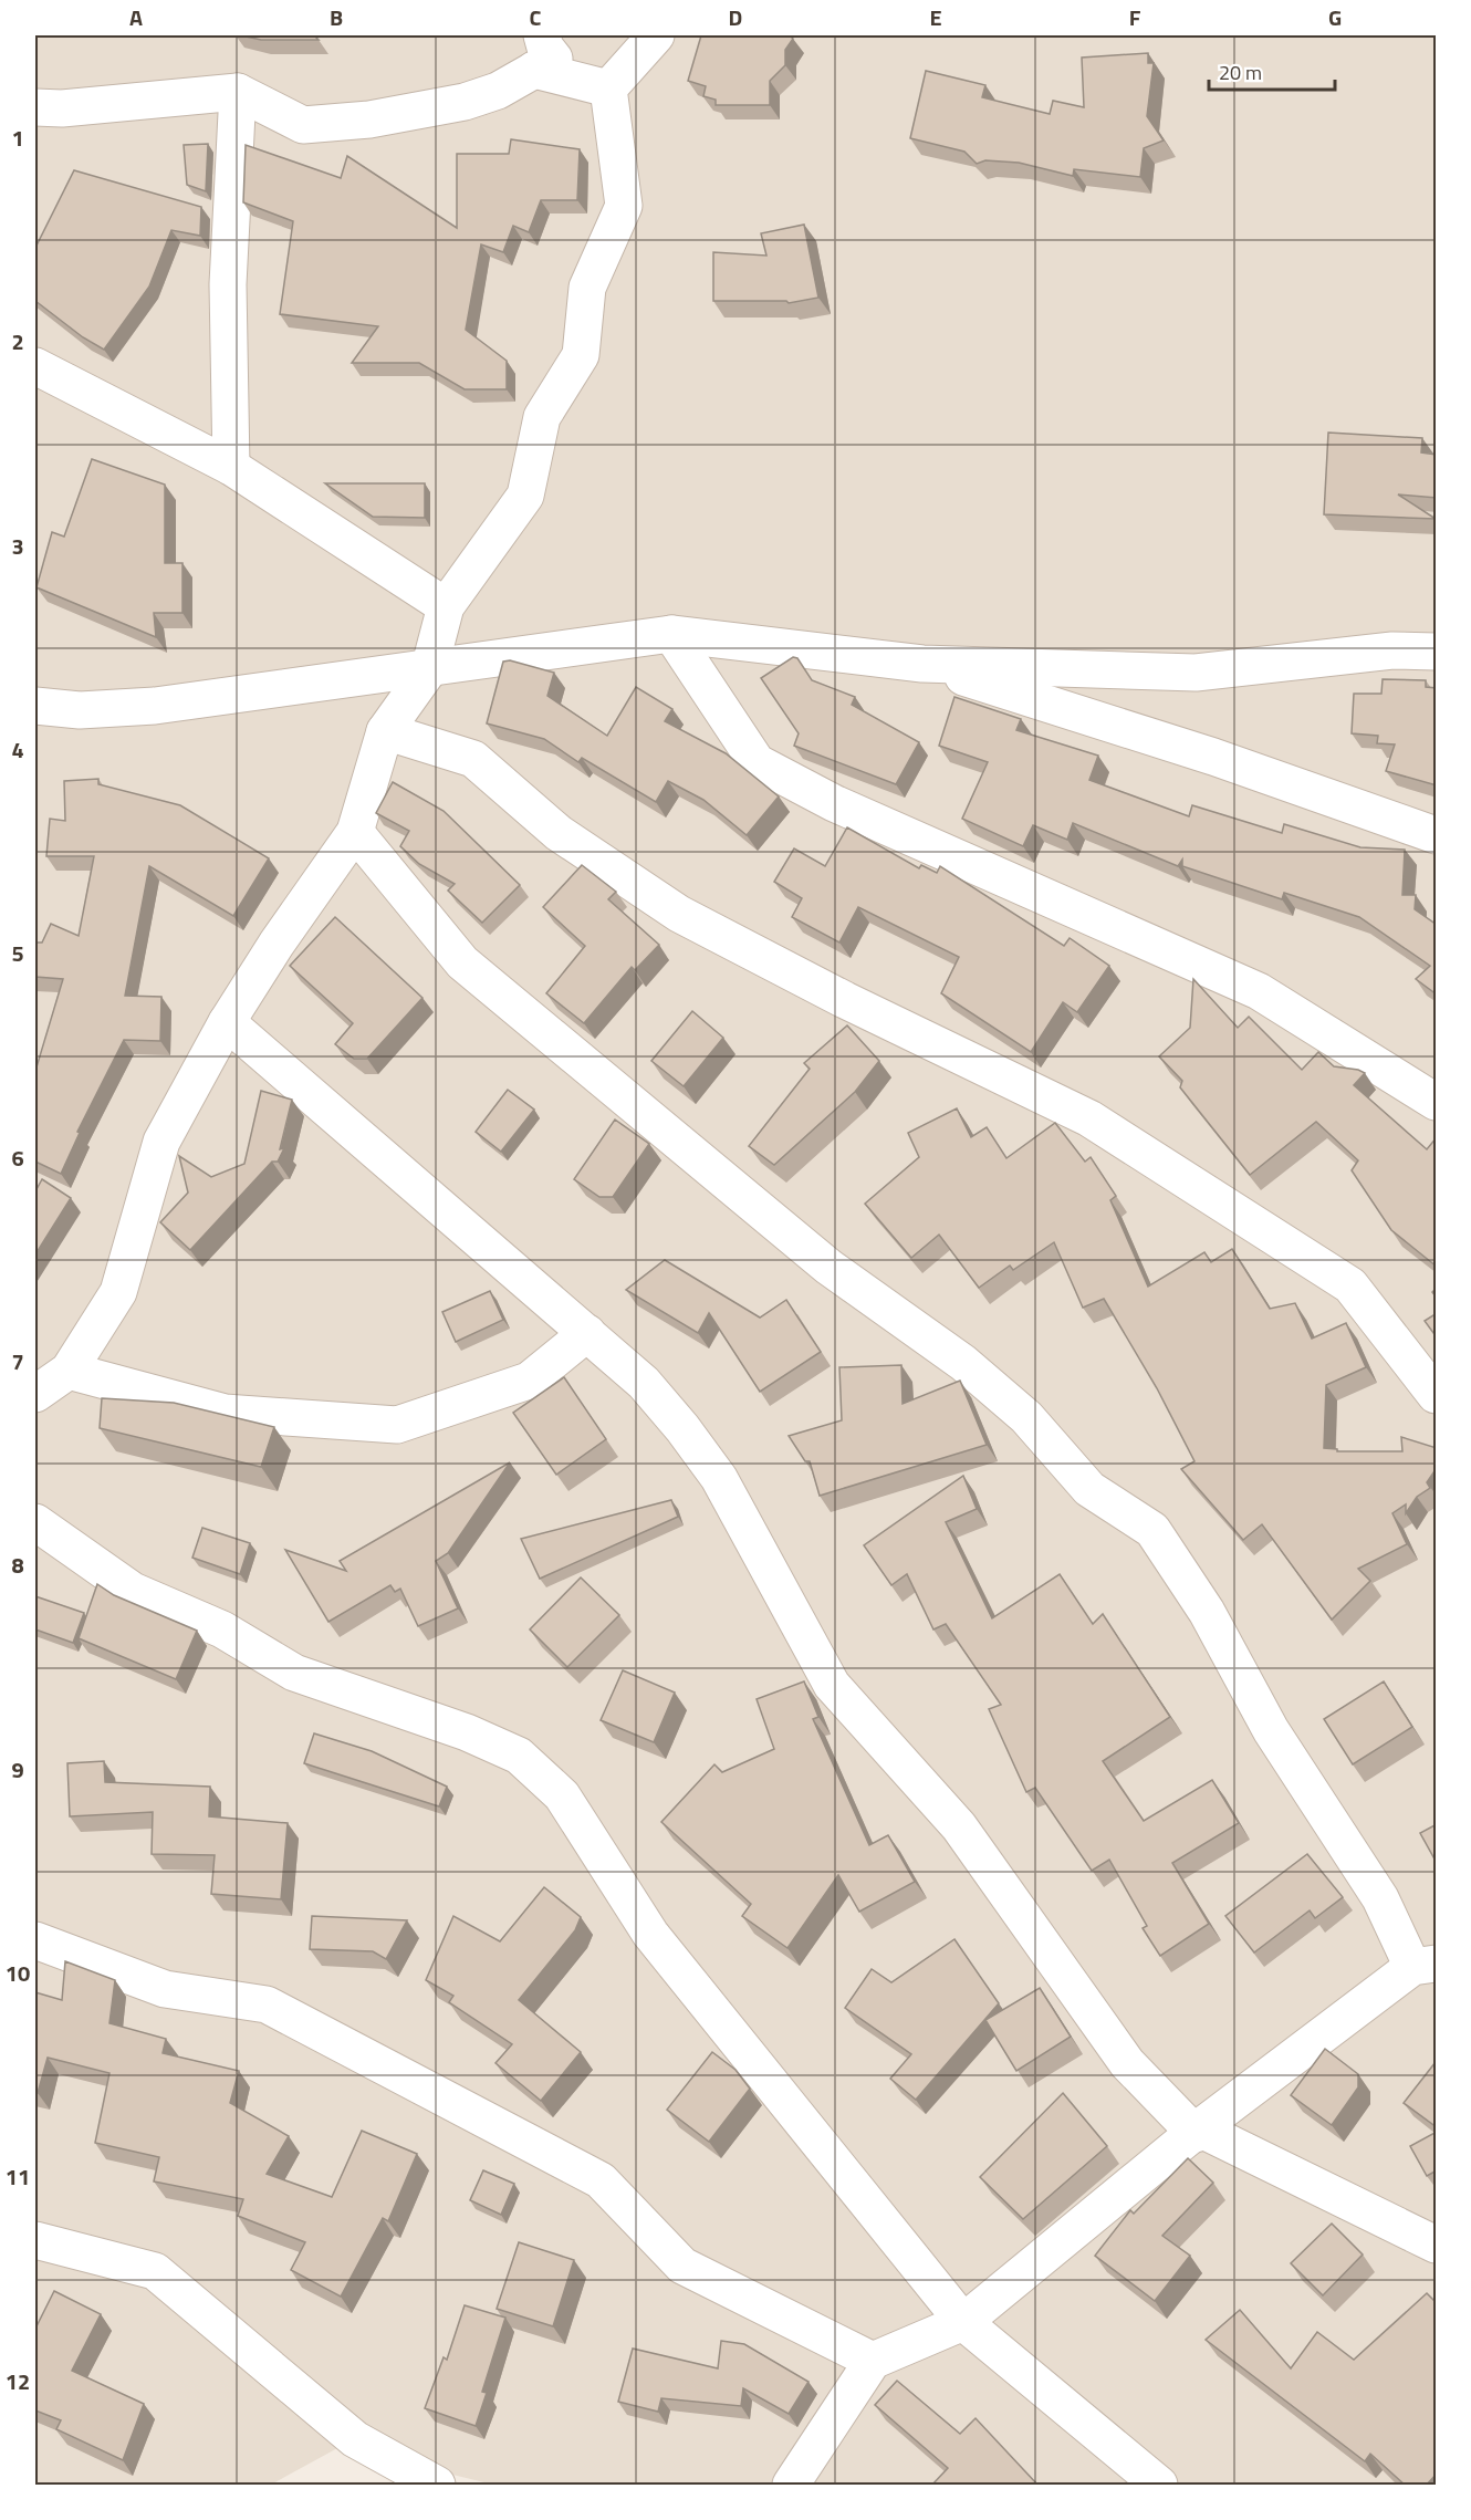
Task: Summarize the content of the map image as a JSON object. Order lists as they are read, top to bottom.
{
  "scale_bar": "20 m",
  "grid": {
    "columns": [
      "A",
      "B",
      "C",
      "D",
      "E",
      "F",
      "G"
    ],
    "rows": [
      "1",
      "2",
      "3",
      "4",
      "5",
      "6",
      "7",
      "8",
      "9",
      "10",
      "11",
      "12"
    ]
  }
}
